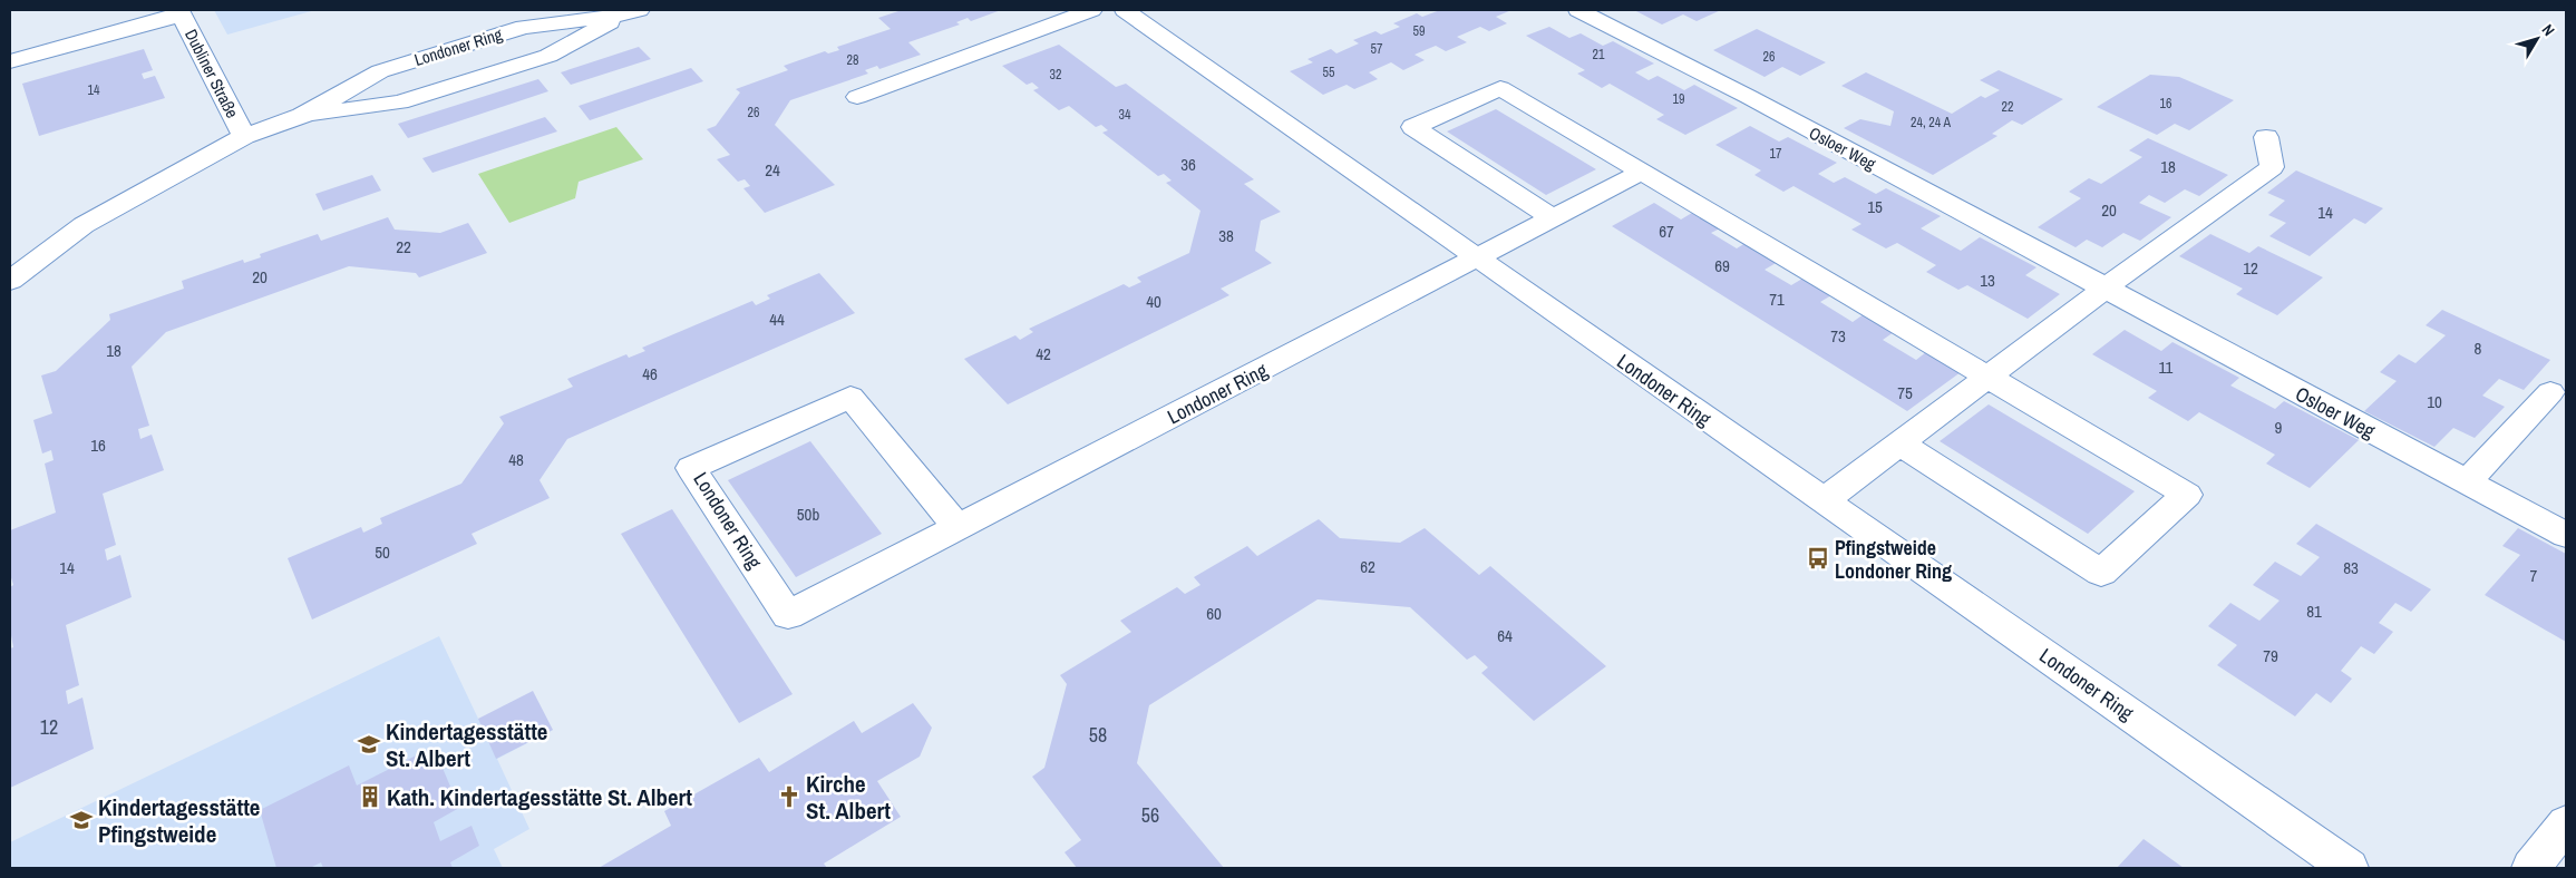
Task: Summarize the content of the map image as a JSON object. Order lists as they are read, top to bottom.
{
  "streets": {
    "street": ["Londoner Ring", "Dubliner Straße", "Osloer Weg"]
  },
  "crossings": [
    ["Londoner Ring", "Dubliner Straße"]
  ],
  "places": {
    "bus stop": ["Pfingstweide Londoner Ring"],
    "school or university": ["Kindertagesstätte St. Albert", "Kindertagesstätte Pfingstweide"],
    "building": ["Kath. Kindertagesstätte St. Albert"],
    "church": ["Kirche St. Albert"]
  },
  "house_numbers": [
    "59",
    "57",
    "21",
    "26",
    "28",
    "55",
    "32",
    "14",
    "19",
    "16",
    "22",
    "26",
    "34",
    "24, 24 A",
    "17",
    "36",
    "18",
    "24",
    "15",
    "20",
    "14",
    "67",
    "38",
    "22",
    "69",
    "12",
    "20",
    "13",
    "71",
    "40",
    "44",
    "73",
    "8",
    "18",
    "42",
    "11",
    "46",
    "75",
    "10",
    "9",
    "16",
    "48",
    "50b",
    "50",
    "62",
    "14",
    "83",
    "7",
    "81",
    "60",
    "64",
    "79",
    "12",
    "58",
    "56"
  ],
  "north": "top right"
}
